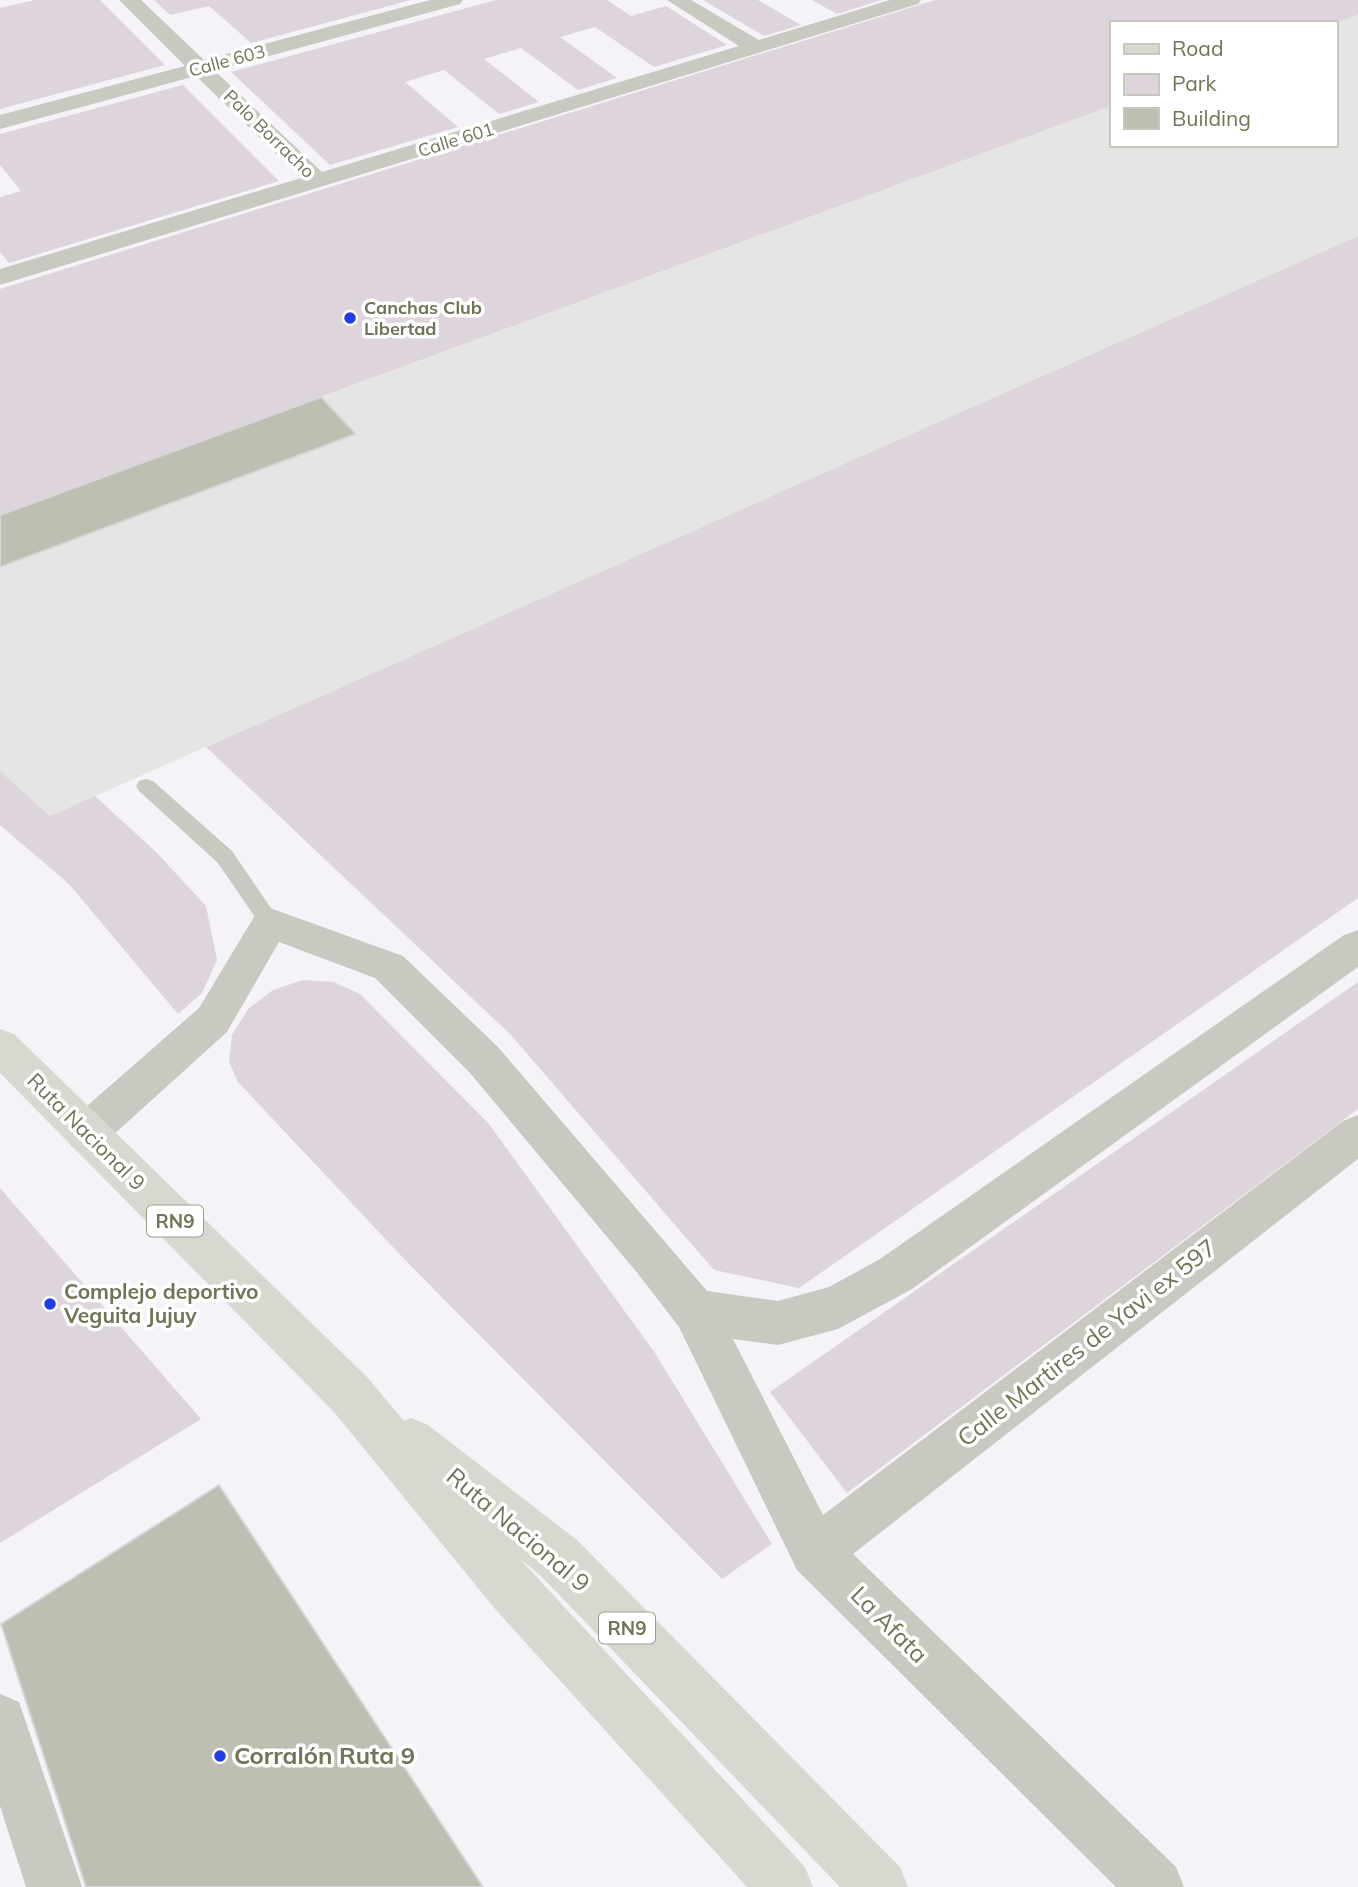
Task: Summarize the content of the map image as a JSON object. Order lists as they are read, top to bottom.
{
  "streets": {
    "main road": ["Ruta Nacional 9", "RN9"],
    "street": [
      "Calle 603",
      "Palo Borracho",
      "Calle 601",
      "Calle Martires de Yavi ex 597",
      "La Afata"
    ]
  },
  "crossings": [
    ["Calle 603", "Palo Borracho"],
    ["Palo Borracho", "Calle 601"],
    ["Calle Martires de Yavi ex 597", "La Afata"]
  ],
  "places": ["Canchas Club Libertad", "Complejo deportivo Veguita Jujuy", "Corralón Ruta 9"],
  "legend": ["Road", "Park", "Building"]
}
